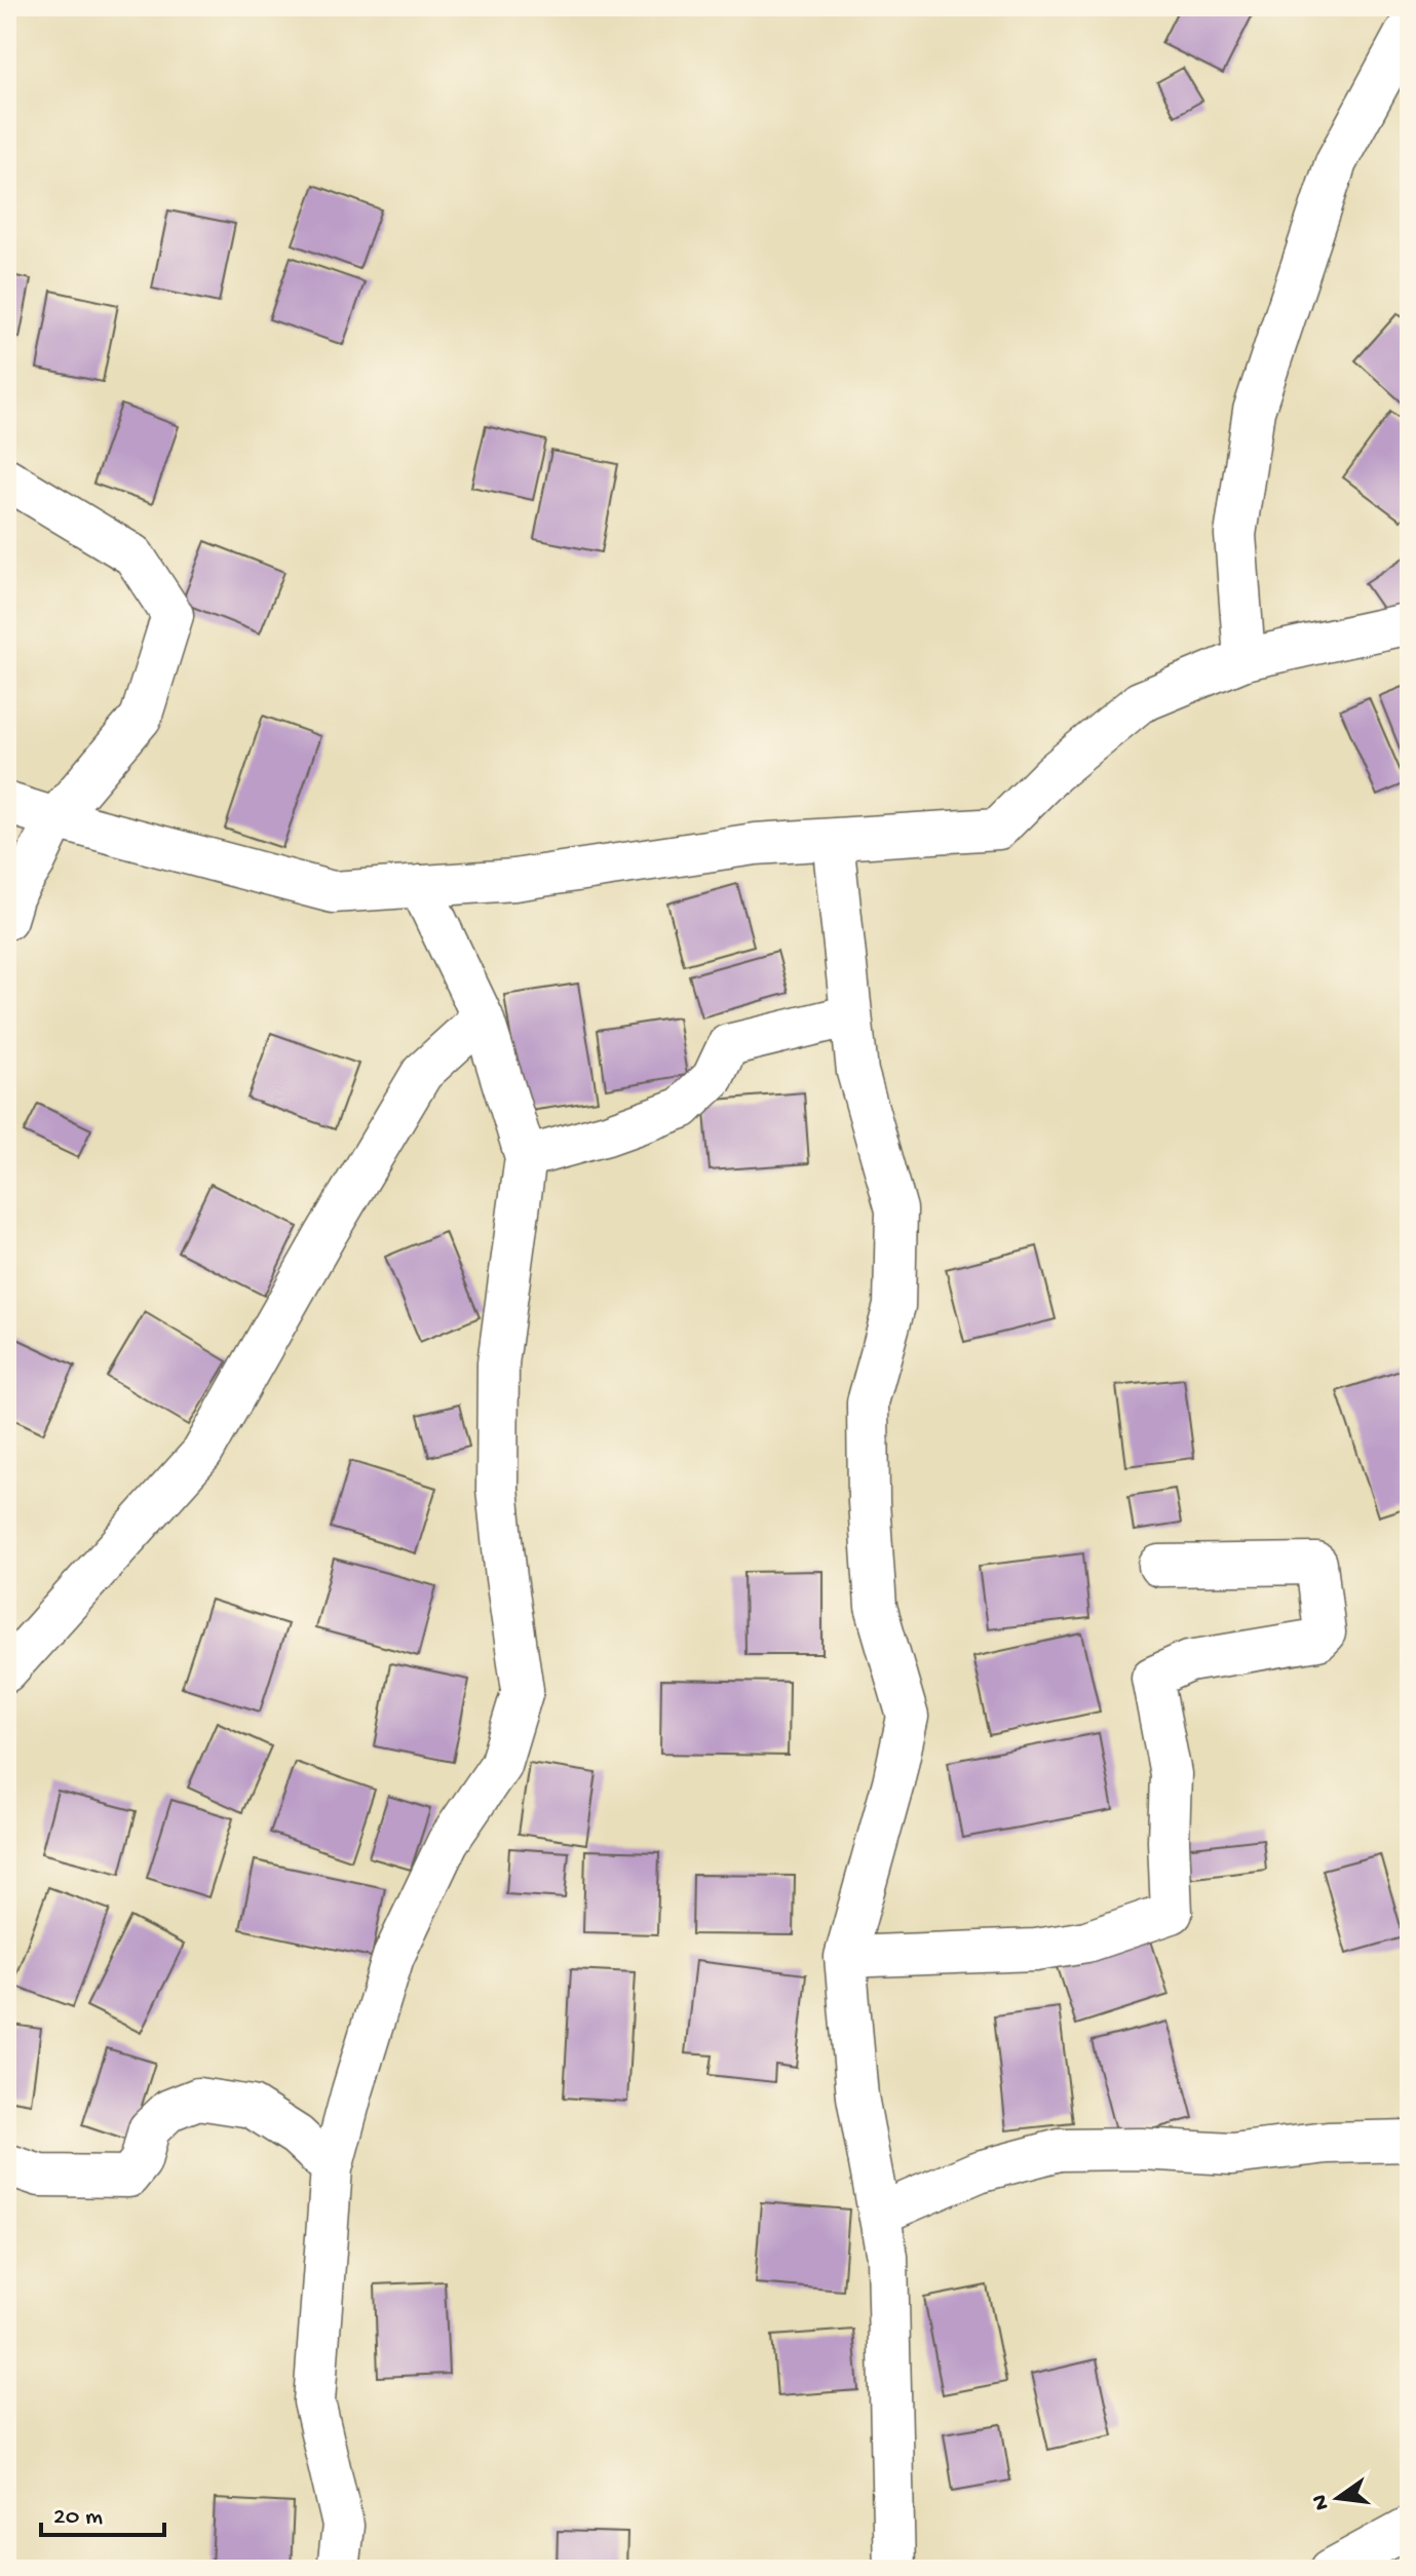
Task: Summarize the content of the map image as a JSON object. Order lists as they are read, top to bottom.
{
  "scale_bar": "20 m",
  "north": "left"
}
